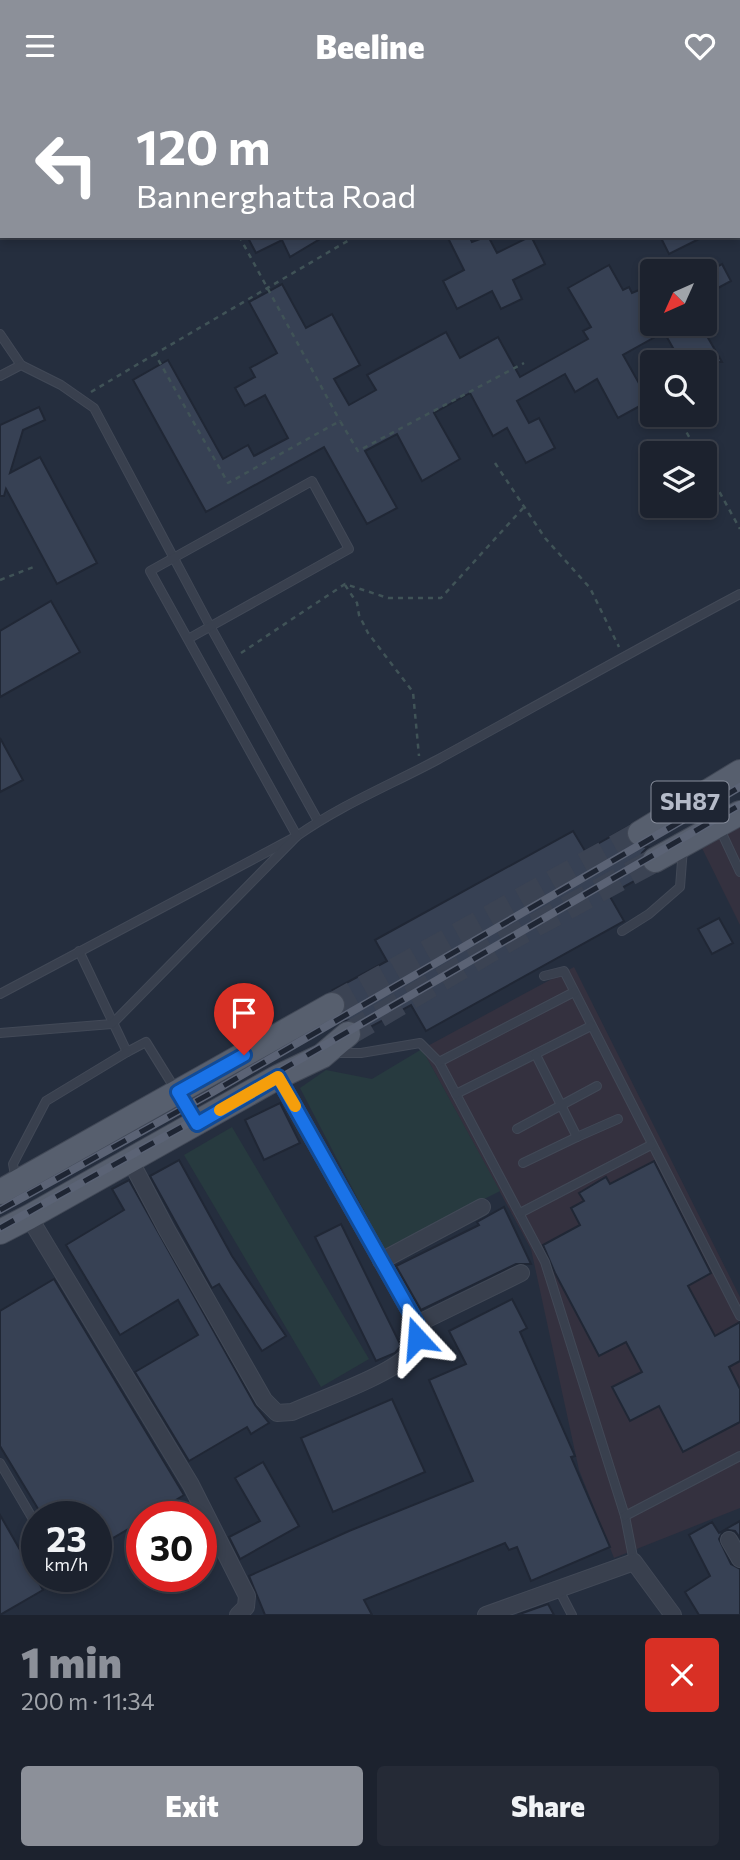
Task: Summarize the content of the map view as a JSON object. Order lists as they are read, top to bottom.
{
  "streets": {
    "main road": ["SH87"]
  },
  "north": "bottom left",
  "page": {
    "header": "Beeline",
    "turn": ["120 m", "Bannerghatta Road"],
    "speed": "23 km/h",
    "limit": "30",
    "heading": ["1 min", "200 m · 11:34"],
    "buttons": ["Exit", "Share"]
  }
}
